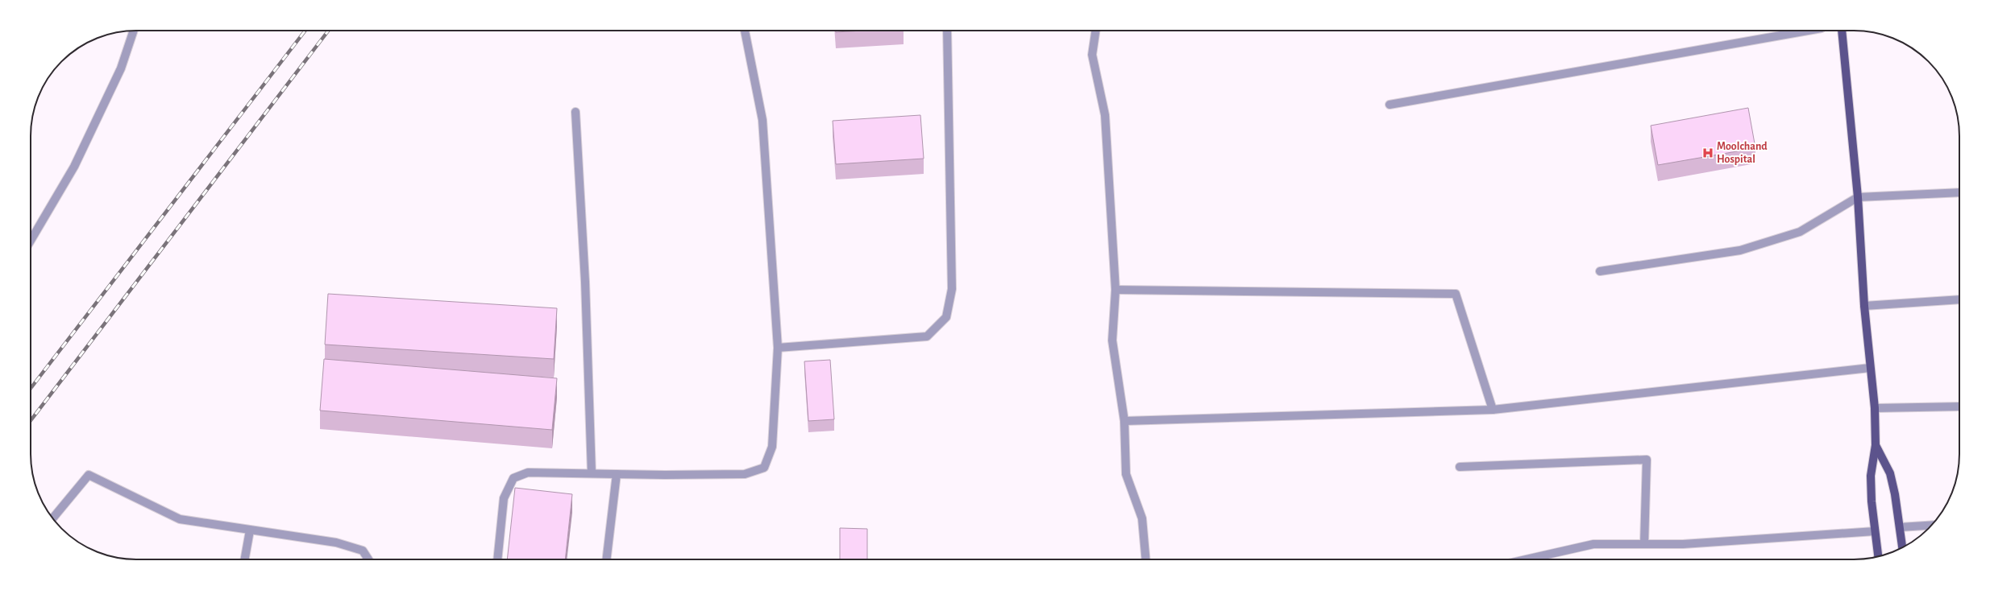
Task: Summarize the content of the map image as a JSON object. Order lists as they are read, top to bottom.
{
  "places": {
    "hospital": ["Moolchand Hospital"]
  }
}
